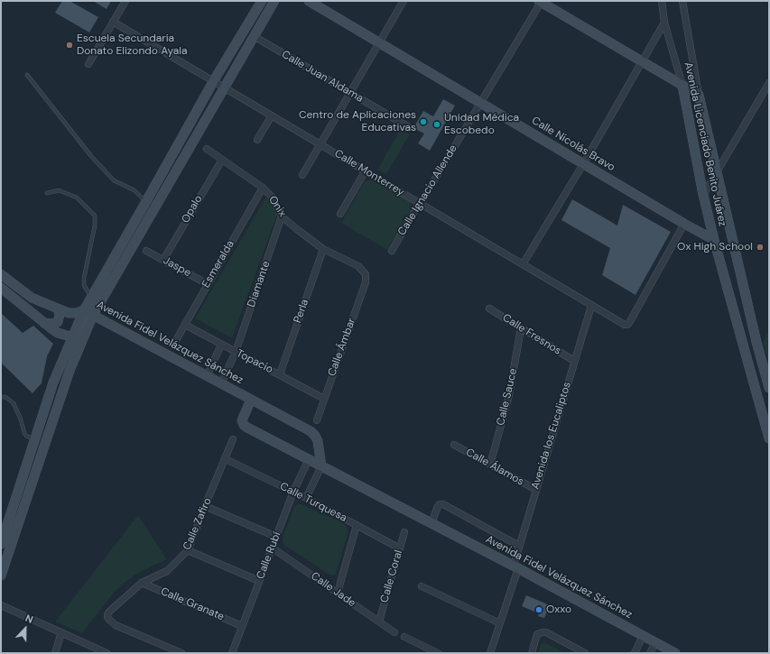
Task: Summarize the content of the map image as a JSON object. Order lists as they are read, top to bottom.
{
  "streets": {
    "street": [
      "Calle Juan Aldama",
      "Calle Nicolás Bravo",
      "Avenida Licenciado Benito Juárez",
      "Calle Monterrey",
      "Calle Ignacio Allende",
      "Onix",
      "Opalo",
      "Esmeralda",
      "Jaspe",
      "Diamante",
      "Perla",
      "Calle Fresnos",
      "Avenida Fidel Velázquez Sánchez",
      "Calle Ámbar",
      "Topacio",
      "Calle Sauce",
      "Avenida los Eucaliptos",
      "Calle Álamos",
      "Calle Turquesa",
      "Calle Zafiro",
      "Calle Rubí",
      "Calle Coral",
      "Calle Jade",
      "Calle Granate"
    ]
  },
  "crossings": [
    ["Calle Nicolás Bravo", "Avenida Licenciado Benito Juárez"],
    ["Calle Nicolás Bravo", "Calle Monterrey"],
    ["Calle Nicolás Bravo", "Calle Ignacio Allende"],
    ["Calle Monterrey", "Calle Ignacio Allende"],
    ["Calle Monterrey", "Avenida los Eucaliptos"],
    ["Onix", "Opalo"],
    ["Onix", "Esmeralda"],
    ["Onix", "Diamante"],
    ["Onix", "Perla"],
    ["Onix", "Calle Ámbar"],
    ["Opalo", "Jaspe"],
    ["Esmeralda", "Jaspe"],
    ["Esmeralda", "Topacio"],
    ["Diamante", "Avenida Fidel Velázquez Sánchez"],
    ["Diamante", "Topacio"],
    ["Perla", "Topacio"],
    ["Calle Fresnos", "Calle Sauce"],
    ["Calle Fresnos", "Avenida los Eucaliptos"],
    ["Avenida Fidel Velázquez Sánchez", "Avenida los Eucaliptos"],
    ["Avenida Fidel Velázquez Sánchez", "Calle Rubí"],
    ["Calle Ámbar", "Topacio"],
    ["Calle Sauce", "Calle Álamos"],
    ["Avenida los Eucaliptos", "Calle Álamos"],
    ["Calle Turquesa", "Calle Zafiro"],
    ["Calle Turquesa", "Calle Rubí"],
    ["Calle Turquesa", "Calle Coral"],
    ["Calle Zafiro", "Calle Granate"],
    ["Calle Rubí", "Calle Jade"],
    ["Calle Rubí", "Calle Granate"],
    ["Calle Coral", "Calle Jade"]
  ],
  "places": [
    "Escuela Secundaria Donato Elizondo Ayala",
    "Centro de Aplicaciones Educativas",
    "Unidad Médica Escobedo",
    "Ox High School",
    "Oxxo"
  ],
  "north": "top"
}
